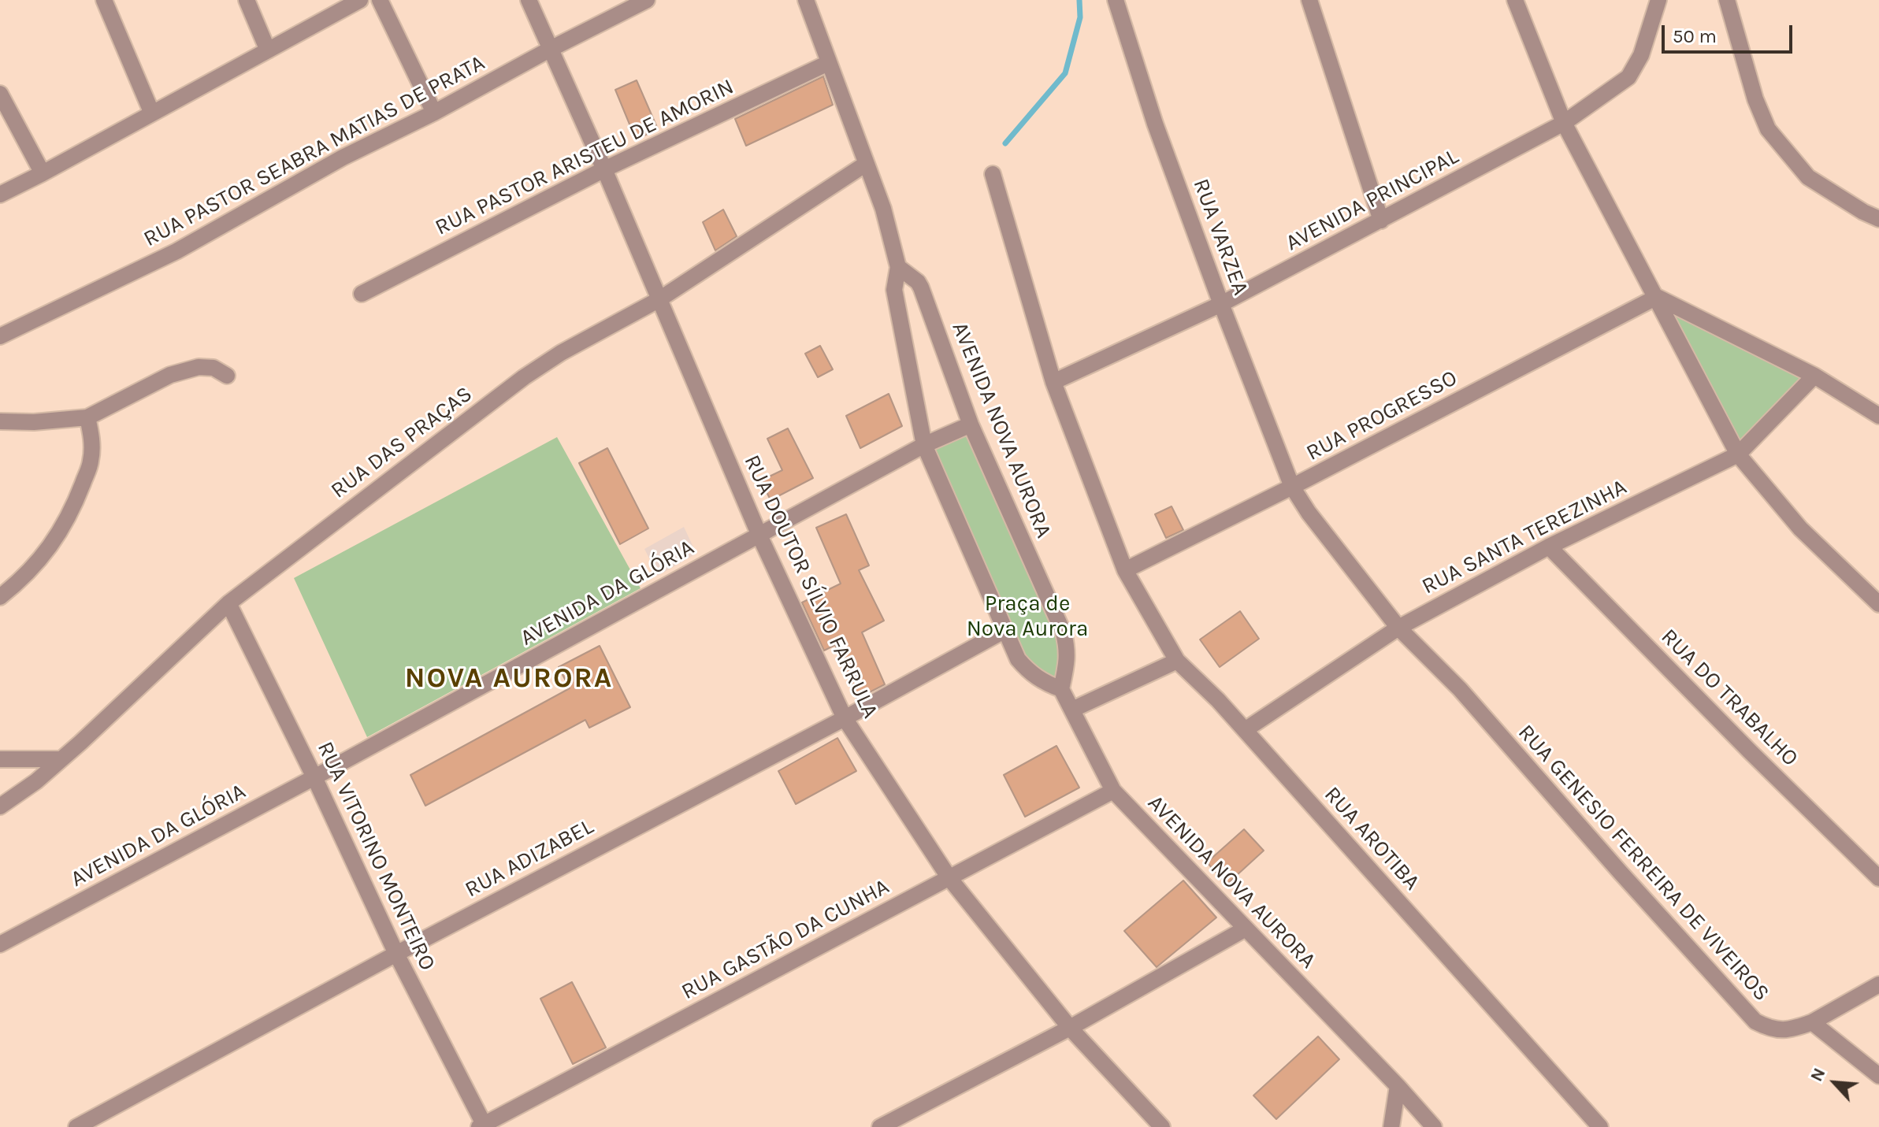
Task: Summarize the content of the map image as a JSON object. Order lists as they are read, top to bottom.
{
  "streets": {
    "street": [
      "RUA PASTOR SEABRA MATIAS DE PRATA",
      "RUA PASTOR ARISTEU DE AMORIN",
      "AVENIDA PRINCIPAL",
      "RUA VARZEA",
      "RUA PROGRESSO",
      "AVENIDA NOVA AURORA",
      "RUA DAS PRAÇAS",
      "RUA SANTA TEREZINHA",
      "RUA DOUTOR SÍLVIO FARRULA",
      "AVENIDA DA GLÓRIA",
      "RUA DO TRABALHO",
      "RUA AROTIBA",
      "RUA VITORINO MONTEIRO",
      "RUA ADIZABEL",
      "RUA GENESIO FERREIRA DE VIVEIROS",
      "RUA GASTÃO DA CUNHA"
    ]
  },
  "crossings": [
    ["RUA PASTOR SEABRA MATIAS DE PRATA", "RUA DOUTOR SÍLVIO FARRULA"],
    ["RUA PASTOR ARISTEU DE AMORIN", "RUA DOUTOR SÍLVIO FARRULA"],
    ["AVENIDA PRINCIPAL", "RUA VARZEA"],
    ["AVENIDA PRINCIPAL", "RUA AROTIBA"],
    ["RUA VARZEA", "RUA PROGRESSO"],
    ["RUA VARZEA", "RUA SANTA TEREZINHA"],
    ["RUA VARZEA", "RUA GENESIO FERREIRA DE VIVEIROS"],
    ["RUA PROGRESSO", "RUA AROTIBA"],
    ["AVENIDA NOVA AURORA", "AVENIDA DA GLÓRIA"],
    ["AVENIDA NOVA AURORA", "RUA GASTÃO DA CUNHA"],
    ["RUA DAS PRAÇAS", "RUA DOUTOR SÍLVIO FARRULA"],
    ["RUA DAS PRAÇAS", "RUA VITORINO MONTEIRO"],
    ["RUA SANTA TEREZINHA", "RUA DO TRABALHO"],
    ["RUA SANTA TEREZINHA", "RUA AROTIBA"],
    ["RUA SANTA TEREZINHA", "RUA GENESIO FERREIRA DE VIVEIROS"],
    ["RUA DOUTOR SÍLVIO FARRULA", "AVENIDA DA GLÓRIA"],
    ["RUA DOUTOR SÍLVIO FARRULA", "RUA ADIZABEL"],
    ["RUA DOUTOR SÍLVIO FARRULA", "RUA GASTÃO DA CUNHA"],
    ["AVENIDA DA GLÓRIA", "RUA VITORINO MONTEIRO"],
    ["RUA VITORINO MONTEIRO", "RUA ADIZABEL"],
    ["RUA VITORINO MONTEIRO", "RUA GASTÃO DA CUNHA"]
  ],
  "districts": ["NOVA AURORA"],
  "parks": ["Praça de Nova Aurora"],
  "scale_bar": "50 m",
  "north": "top left"
}
